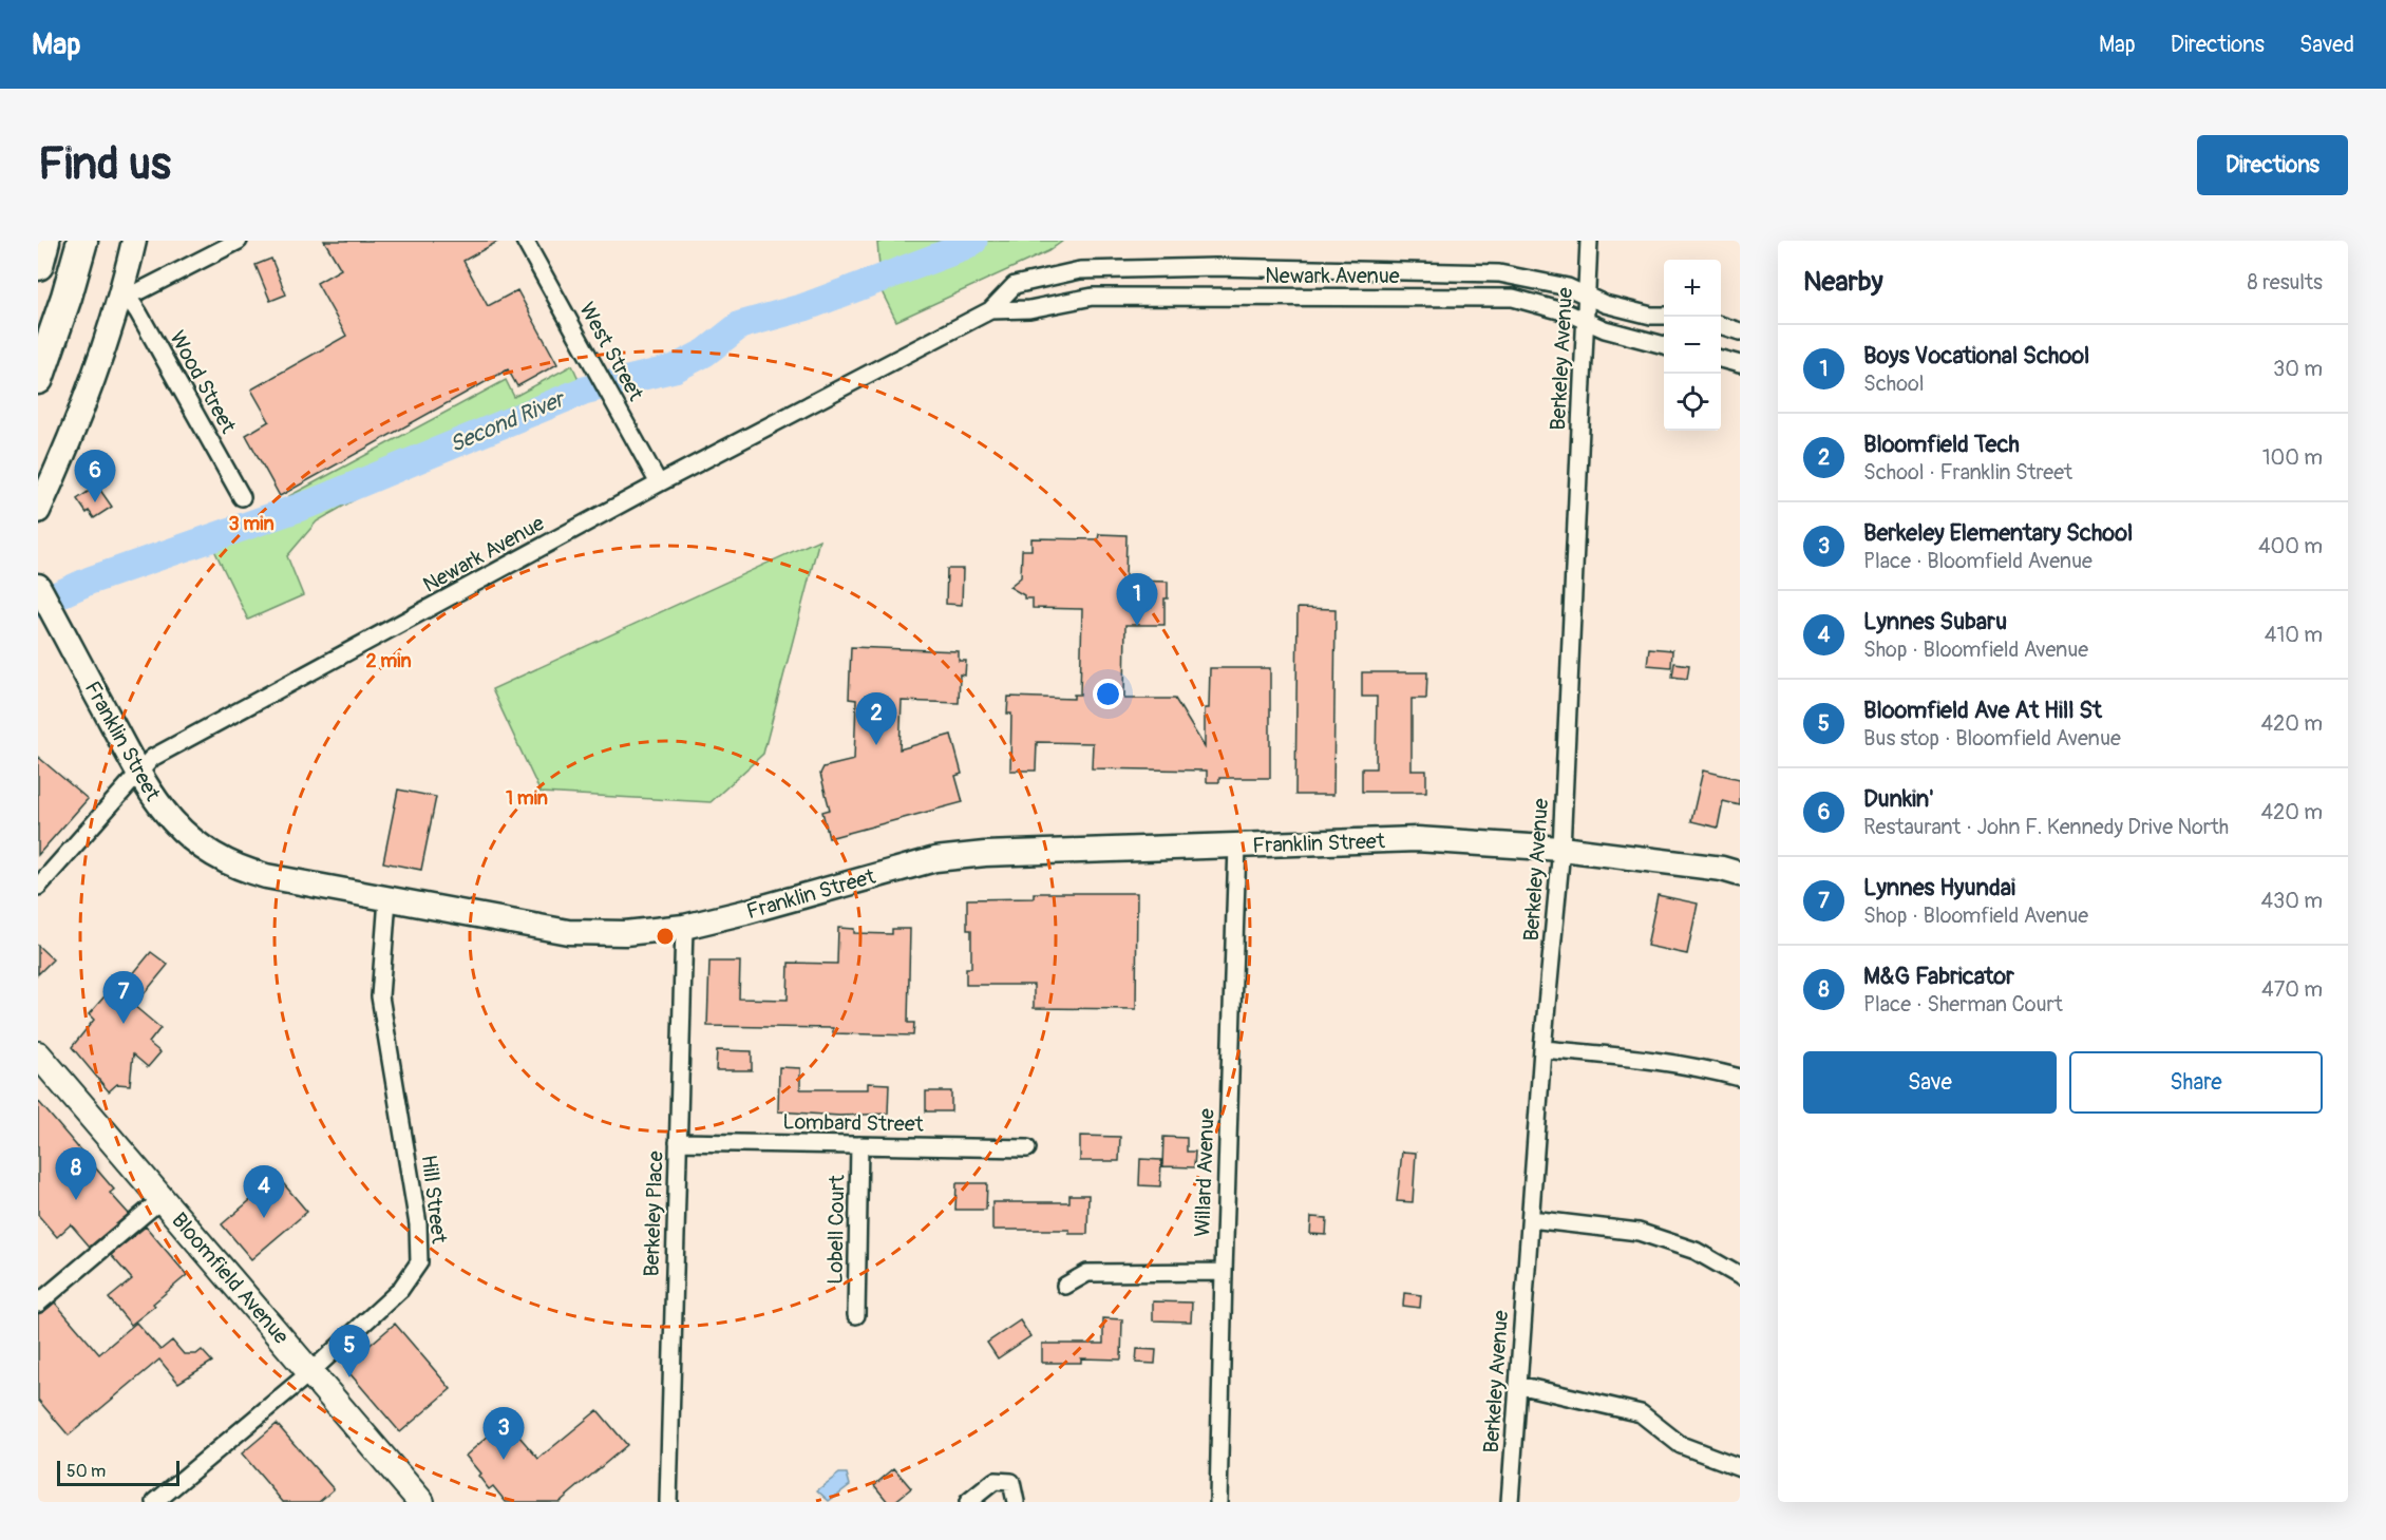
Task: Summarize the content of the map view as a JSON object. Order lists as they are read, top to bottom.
{
  "streets": {
    "main road": ["Franklin Street", "Bloomfield Avenue"],
    "street": [
      "Newark Avenue",
      "West Street",
      "Berkeley Avenue",
      "Wood Street",
      "Lombard Street",
      "Willard Avenue",
      "Hill Street",
      "Berkeley Place",
      "Lobell Court"
    ]
  },
  "crossings": [
    ["Newark Avenue", "West Street"],
    ["Newark Avenue", "Berkeley Avenue"],
    ["Newark Avenue", "Franklin Street"],
    ["Berkeley Avenue", "Franklin Street"],
    ["Franklin Street", "Willard Avenue"],
    ["Franklin Street", "Hill Street"],
    ["Franklin Street", "Berkeley Place"],
    ["Lombard Street", "Berkeley Place"],
    ["Lombard Street", "Lobell Court"],
    ["Hill Street", "Bloomfield Avenue"]
  ],
  "water": ["Second River"],
  "scale_bar": "50 m",
  "page": {
    "header": "Map",
    "nav": ["Map", "Directions", "Saved"],
    "buttons": [
      "Directions",
      ["Save", "Share"]
    ],
    "title": "Find us",
    "heading": ["Nearby", "8 results"],
    "map_buttons": ["+", "−"],
    "list": [
      {
        "mark": "1",
        "name": "Boys Vocational School",
        "note": "School",
        "value": "30 m"
      },
      {
        "mark": "2",
        "name": "Bloomfield Tech",
        "note": "School · Franklin Street",
        "value": "100 m"
      },
      {
        "mark": "3",
        "name": "Berkeley Elementary School",
        "note": "Place · Bloomfield Avenue",
        "value": "400 m"
      },
      {
        "mark": "4",
        "name": "Lynnes Subaru",
        "note": "Shop · Bloomfield Avenue",
        "value": "410 m"
      },
      {
        "mark": "5",
        "name": "Bloomfield Ave At Hill St",
        "note": "Bus stop · Bloomfield Avenue",
        "value": "420 m"
      },
      {
        "mark": "6",
        "name": "Dunkin'",
        "note": "Restaurant · John F. Kennedy Drive North",
        "value": "420 m"
      },
      {
        "mark": "7",
        "name": "Lynnes Hyundai",
        "note": "Shop · Bloomfield Avenue",
        "value": "430 m"
      },
      {
        "mark": "8",
        "name": "M&G Fabricator",
        "note": "Place · Sherman Court",
        "value": "470 m"
      }
    ],
    "pins": [
      "6",
      "1",
      "2",
      "7",
      "8",
      "4",
      "5",
      "3"
    ],
    "scale": "50 m"
  },
  "rings": ["3 min", "2 min", "1 min"]
}
